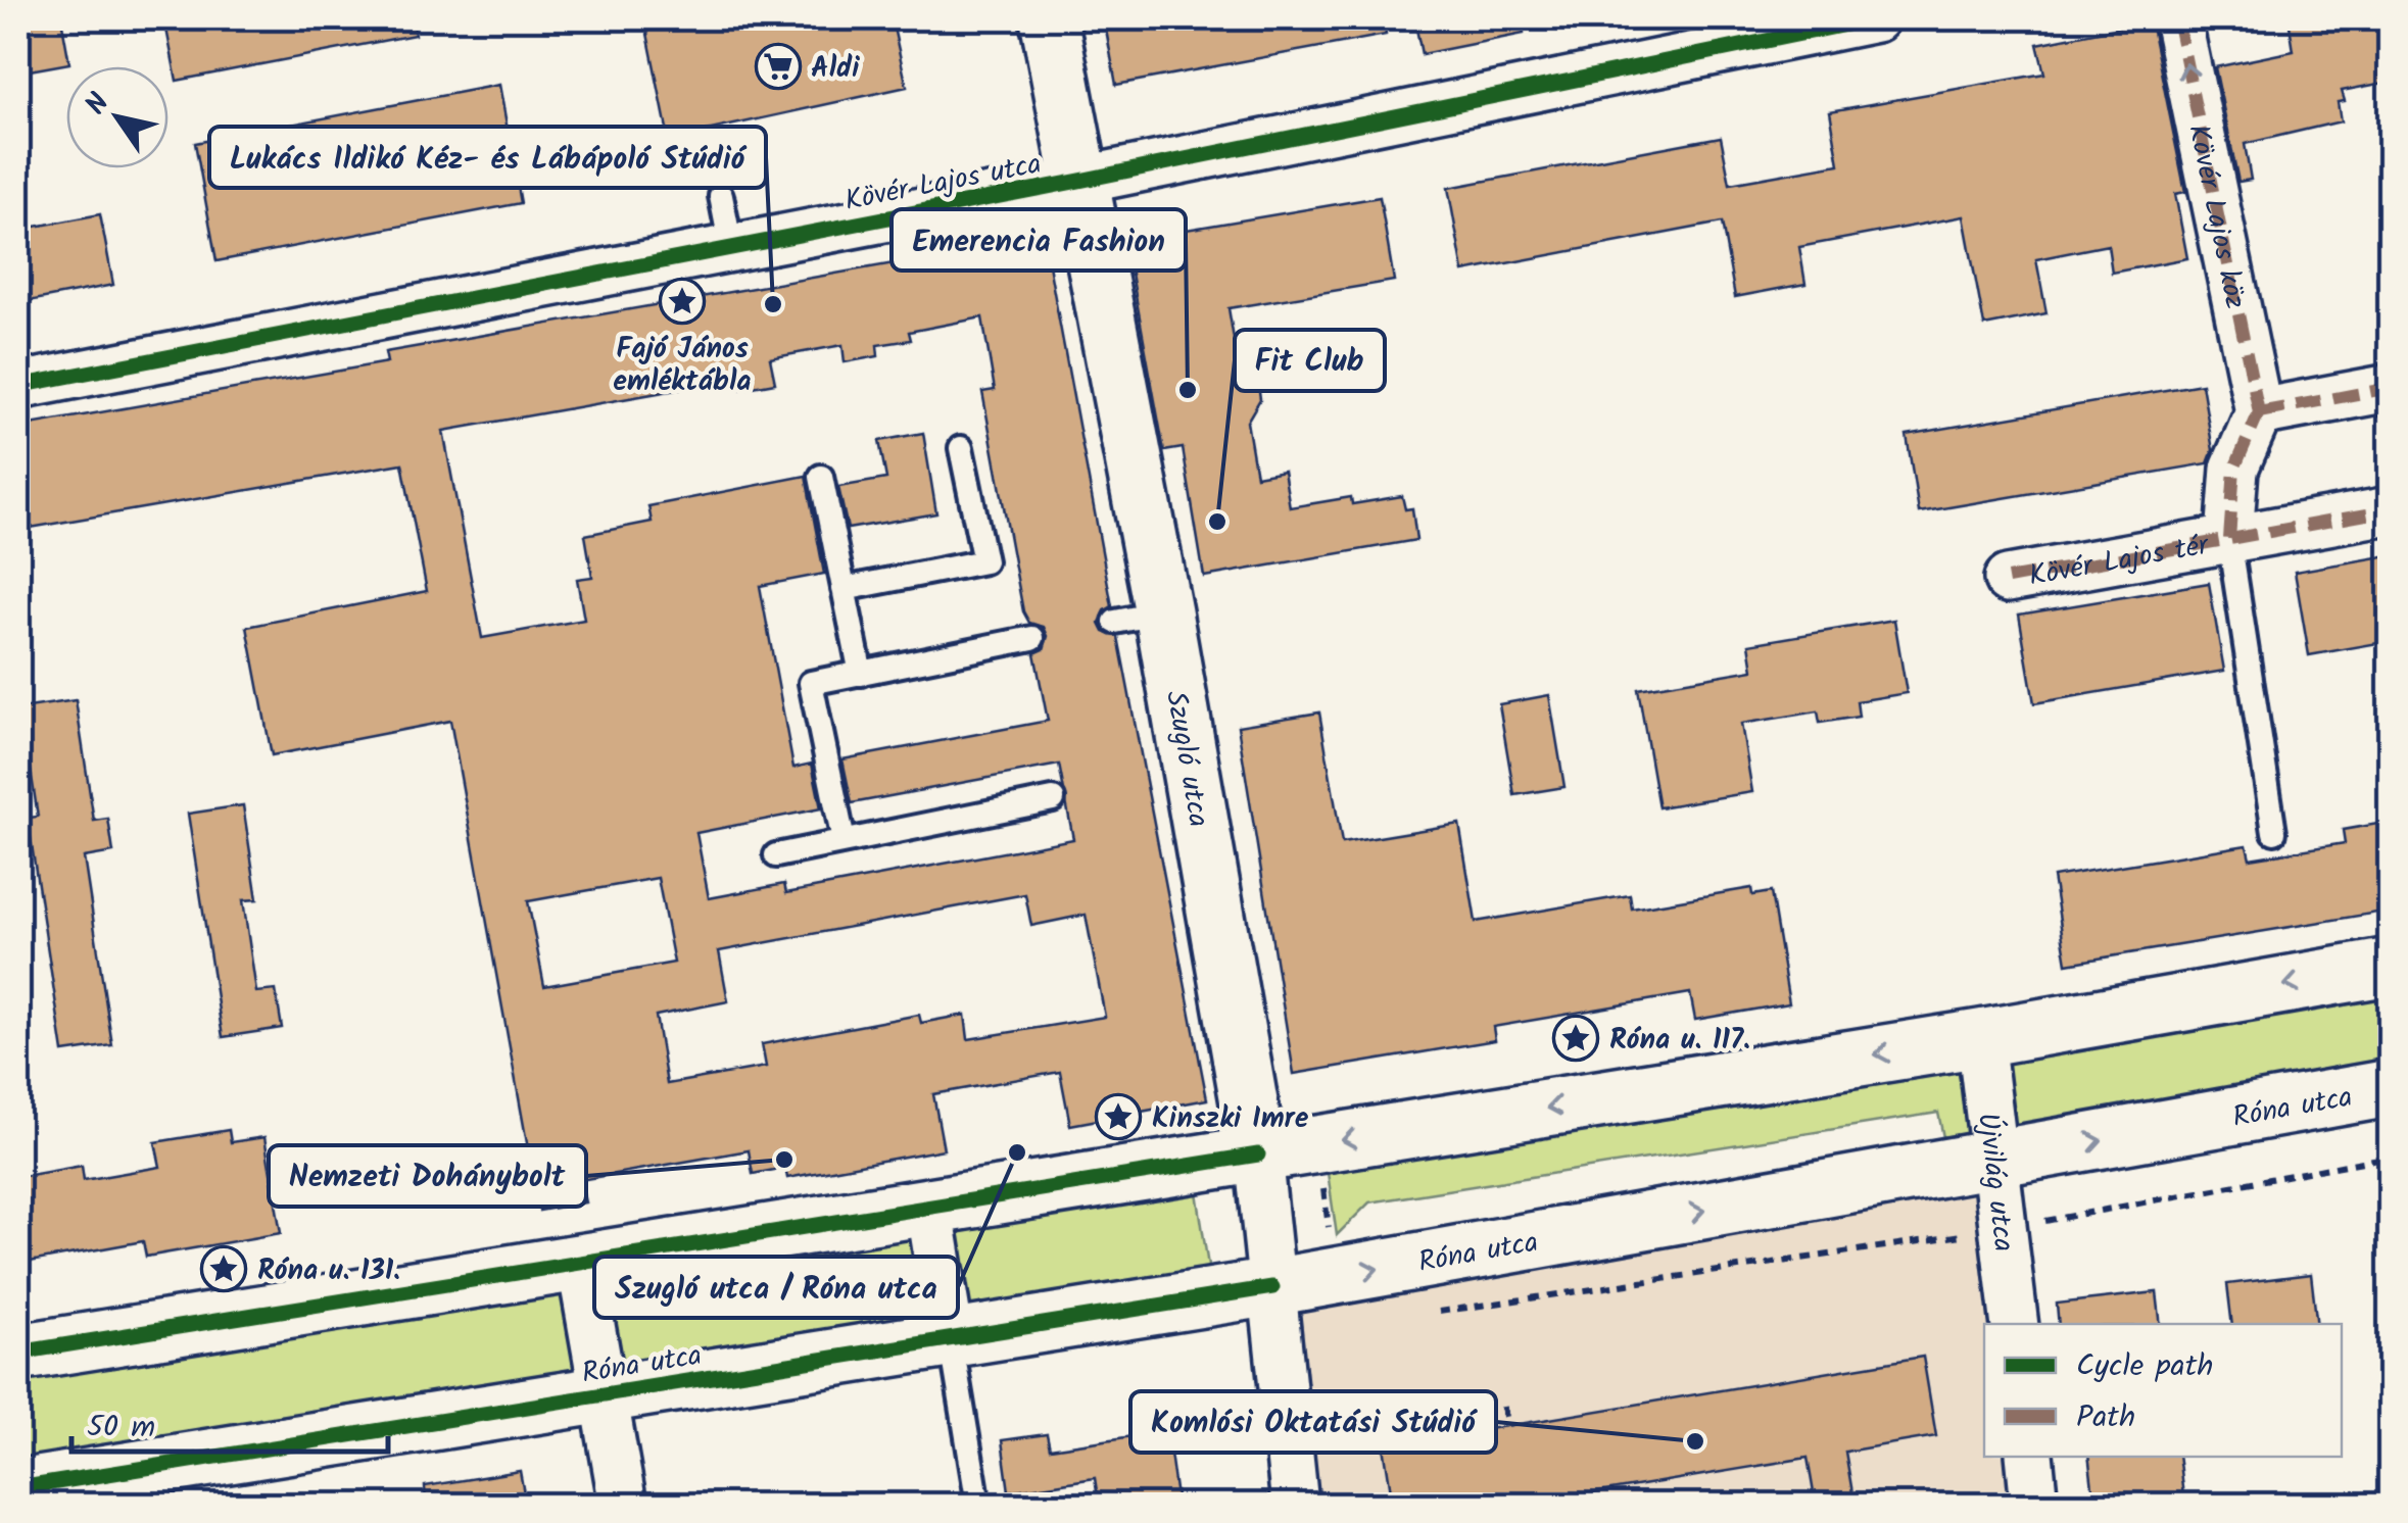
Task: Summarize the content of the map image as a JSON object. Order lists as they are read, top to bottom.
{
  "streets": {
    "street": [
      "Kövér Lajos utca",
      "Kövér Lajos köz",
      "Kövér Lajos tér",
      "Szugló utca",
      "Róna utca",
      "Újvilág utca"
    ]
  },
  "crossings": [
    ["Kövér Lajos utca", "Szugló utca"],
    ["Kövér Lajos köz", "Kövér Lajos tér"],
    ["Szugló utca", "Róna utca"],
    ["Róna utca", "Újvilág utca"]
  ],
  "one_way": ["Kövér Lajos köz"],
  "places": {
    "supermarket": ["Aldi"],
    "place": [
      "Fajó János emléktábla",
      "Róna u. 117.",
      "Kinszki Imre",
      "Róna u. 131."
    ],
    "other": [
      "Lukács Ildikó Kéz- és Lábápoló Stúdió",
      "Emerencia Fashion",
      "Fit Club",
      "Szugló utca / Róna utca",
      "Nemzeti Dohánybolt",
      "Komlósi Oktatási Stúdió"
    ]
  },
  "legend": ["Cycle path", "Path"],
  "scale_bar": "50 m",
  "north": "top left"
}
